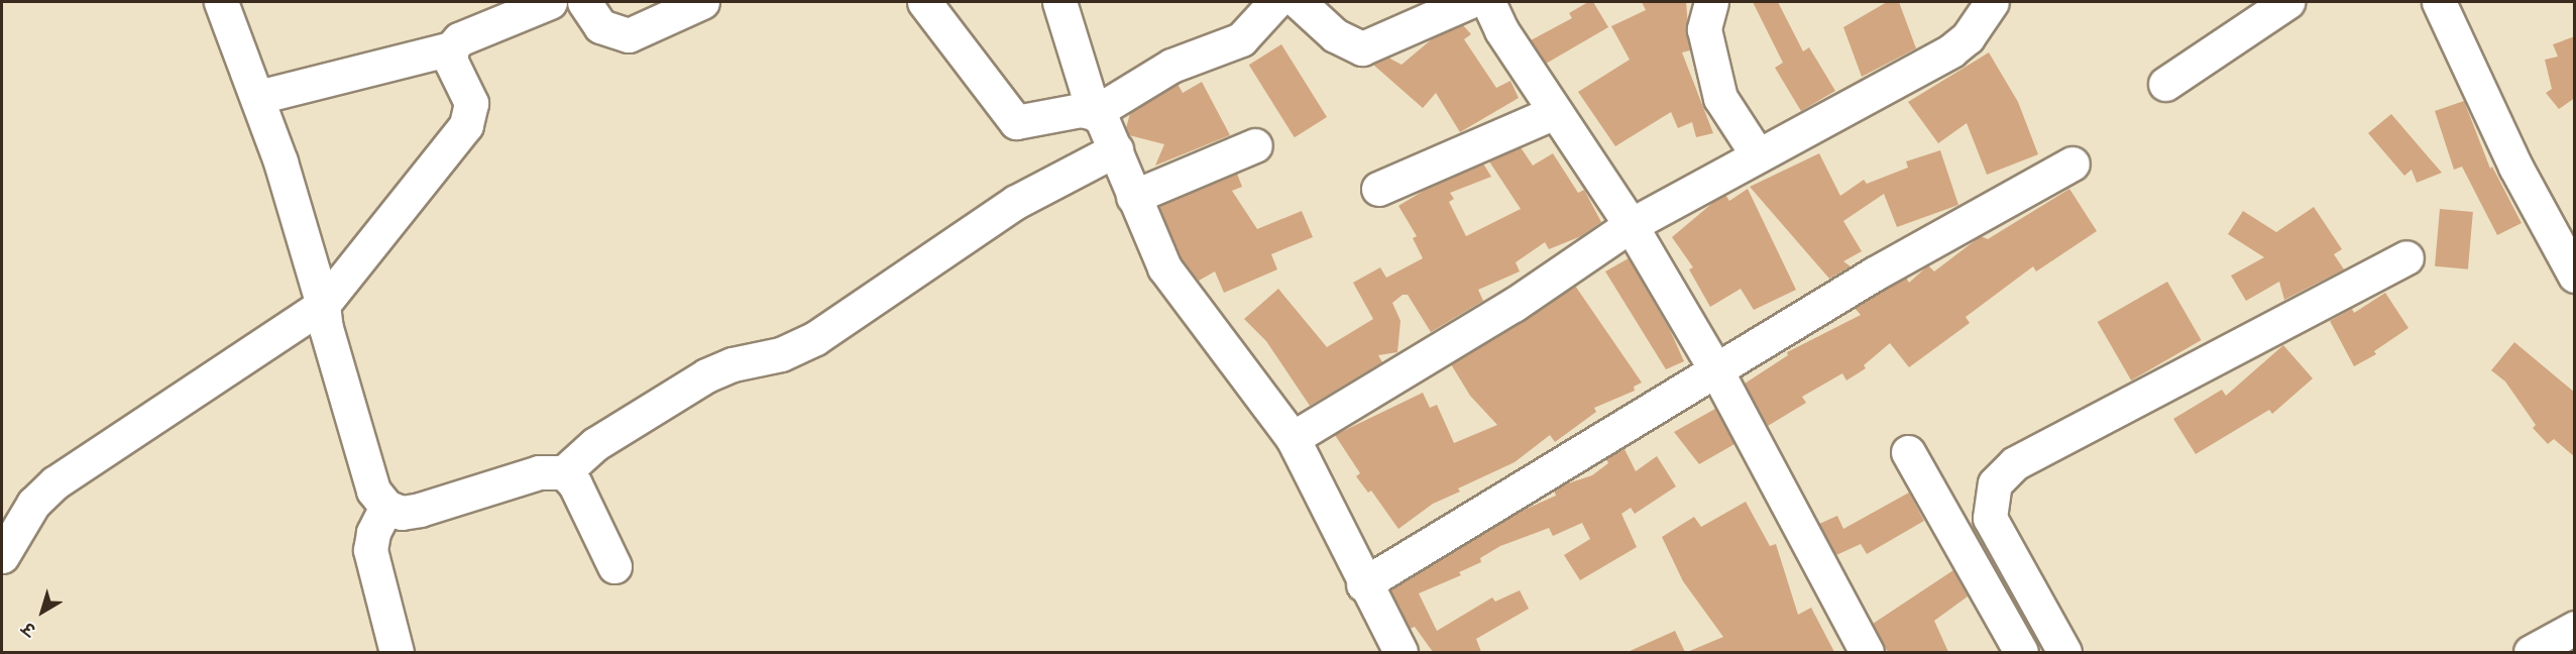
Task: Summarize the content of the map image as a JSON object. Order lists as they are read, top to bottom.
{
  "north": "bottom left"
}
